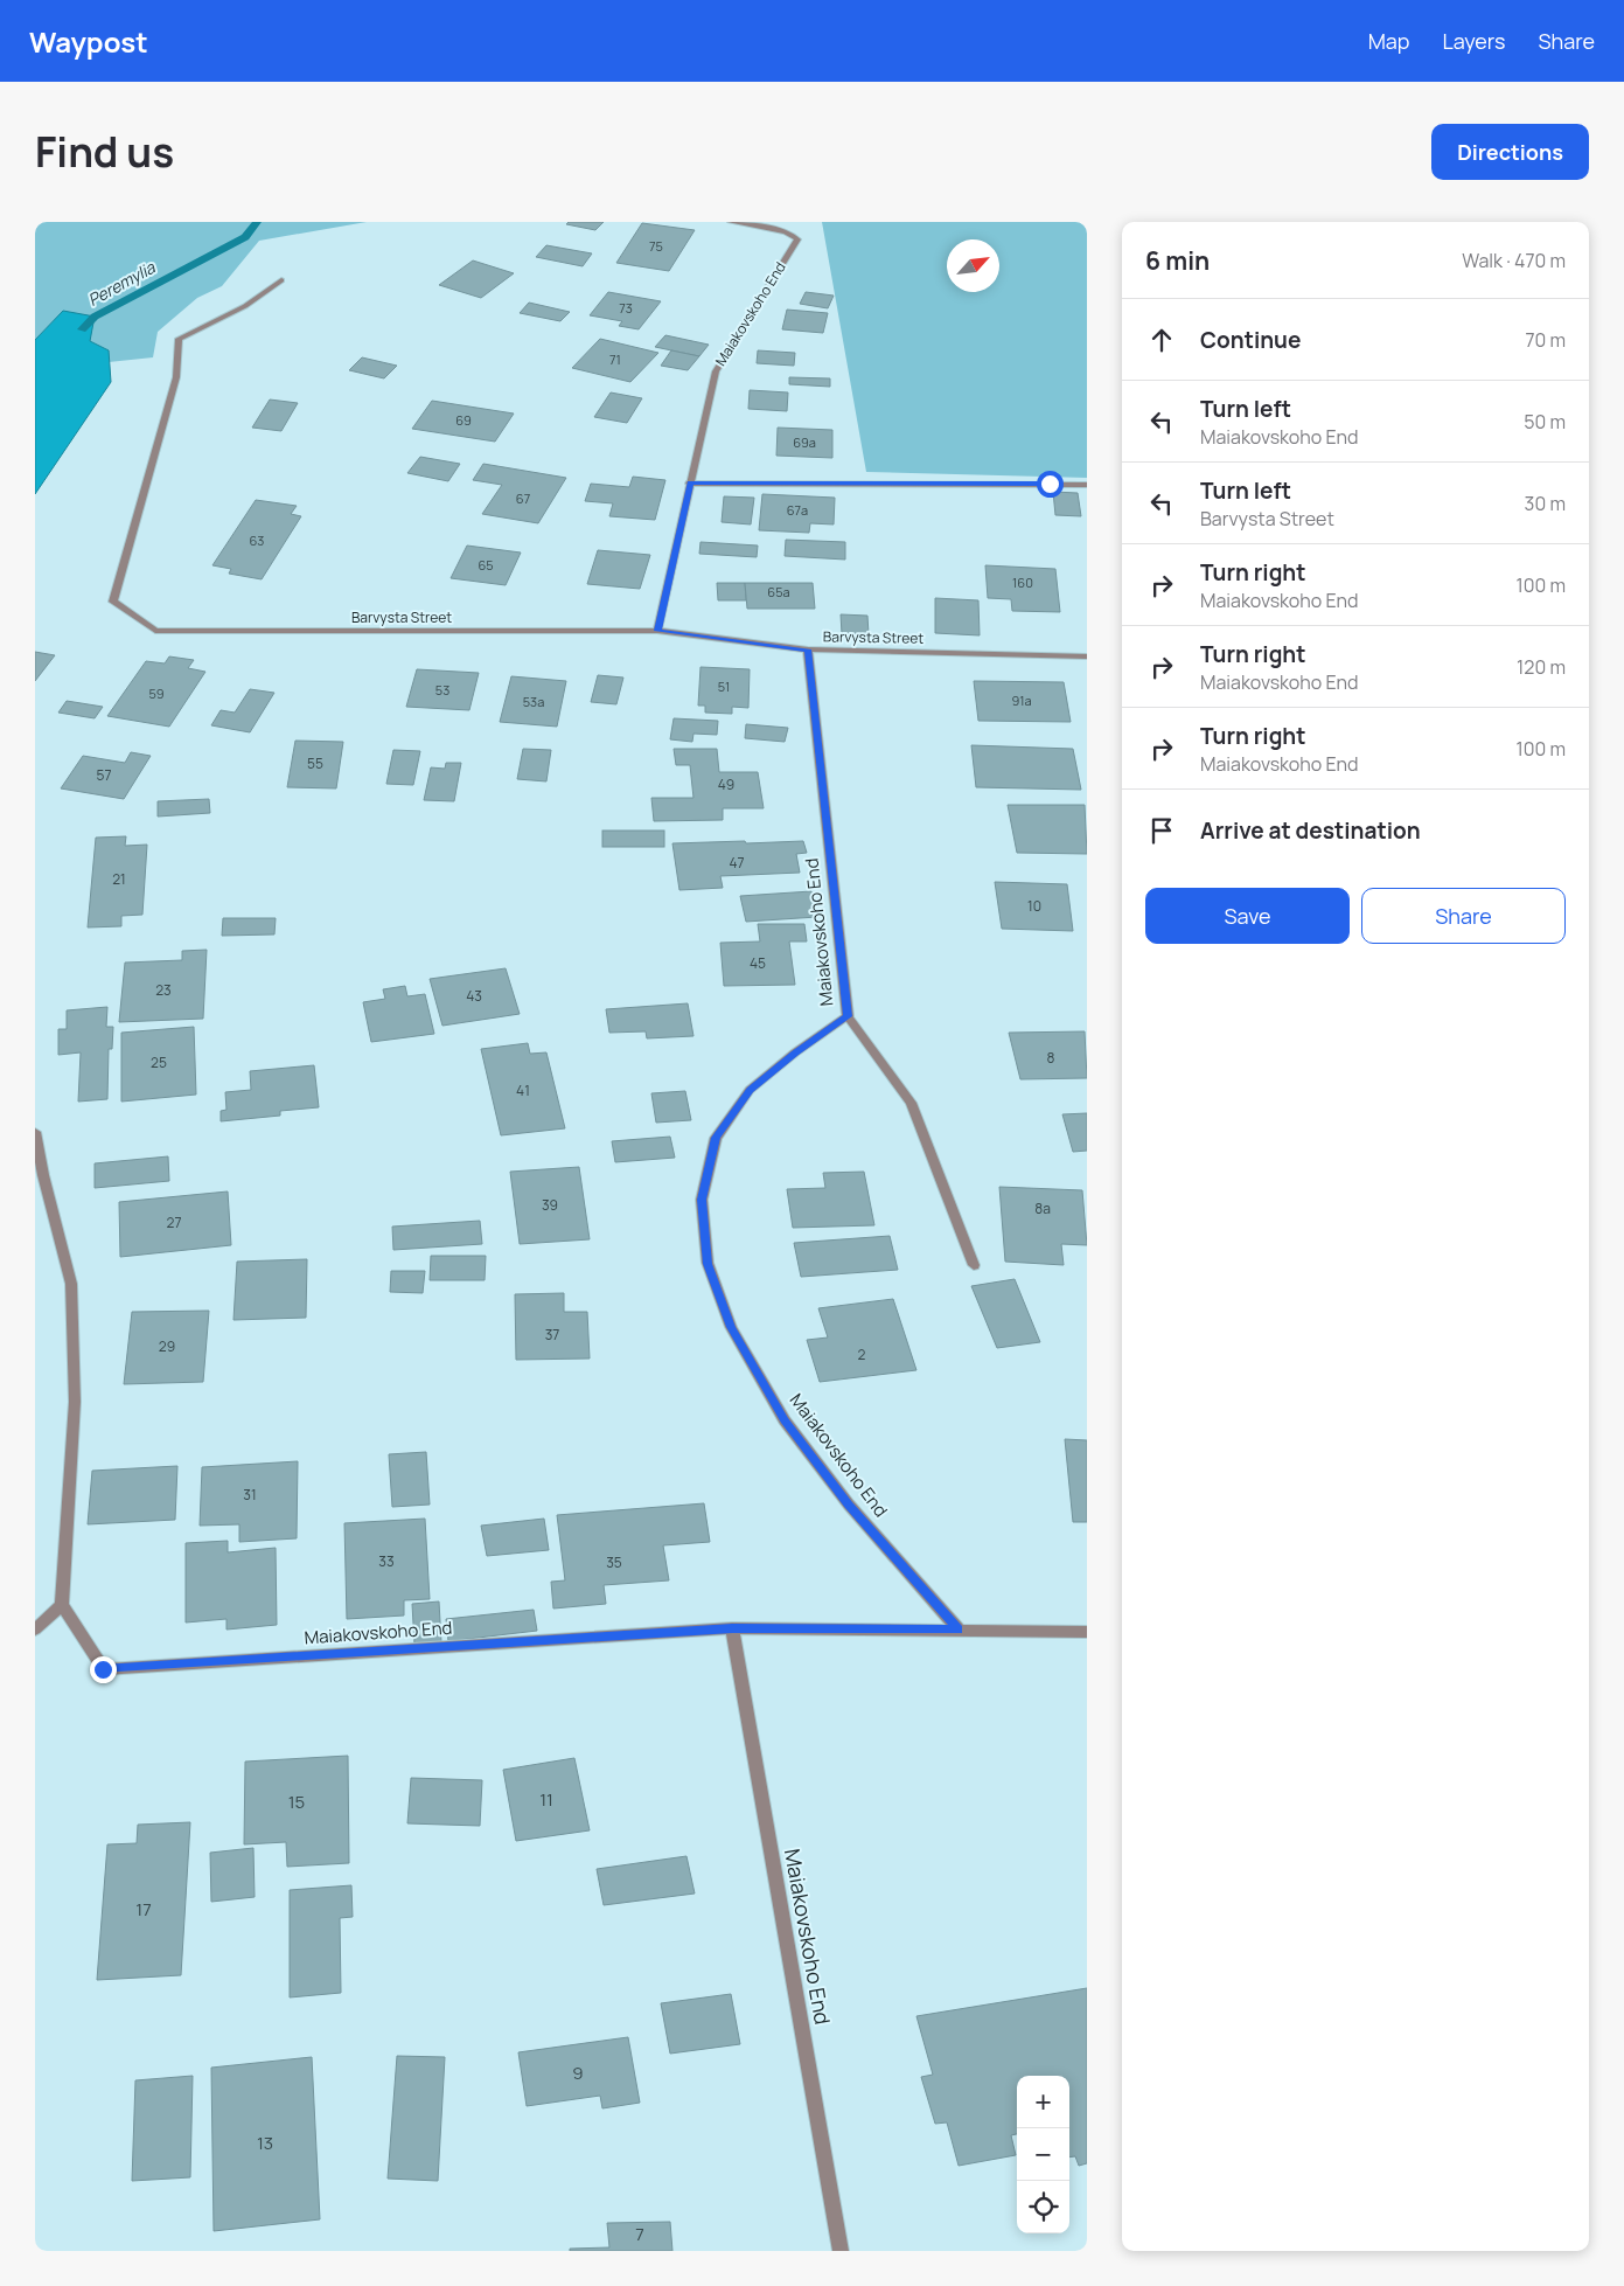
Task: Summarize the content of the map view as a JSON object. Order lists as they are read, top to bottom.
{
  "streets": {
    "street": ["Maiakovskoho End", "Barvysta Street"]
  },
  "crossings": [
    ["Maiakovskoho End", "Barvysta Street"]
  ],
  "water": ["Peremylia"],
  "house_numbers": [
    "75",
    "73",
    "71",
    "69",
    "69а",
    "67",
    "67а",
    "63",
    "65",
    "160",
    "65а",
    "51",
    "53",
    "59",
    "91а",
    "53а",
    "55",
    "57",
    "49",
    "47",
    "21",
    "10",
    "45",
    "23",
    "43",
    "8",
    "25",
    "41",
    "39",
    "8а",
    "27",
    "37",
    "29",
    "2",
    "31",
    "33",
    "35",
    "11",
    "15",
    "17",
    "9",
    "13",
    "7"
  ],
  "north": "top right",
  "page": {
    "header": "Waypost",
    "nav": ["Map", "Layers", "Share"],
    "title": "Find us",
    "buttons": [
      "Directions",
      ["Save", "Share"]
    ],
    "heading": ["6 min", "Walk · 470 m"],
    "list": [
      ["Continue", "70 m"],
      ["Turn left", "Maiakovskoho End", "50 m"],
      ["Turn left", "Barvysta Street", "30 m"],
      ["Turn right", "Maiakovskoho End", "100 m"],
      ["Turn right", "Maiakovskoho End", "120 m"],
      ["Turn right", "Maiakovskoho End", "100 m"],
      "Arrive at destination"
    ],
    "map_buttons": ["+", "−"]
  }
}
